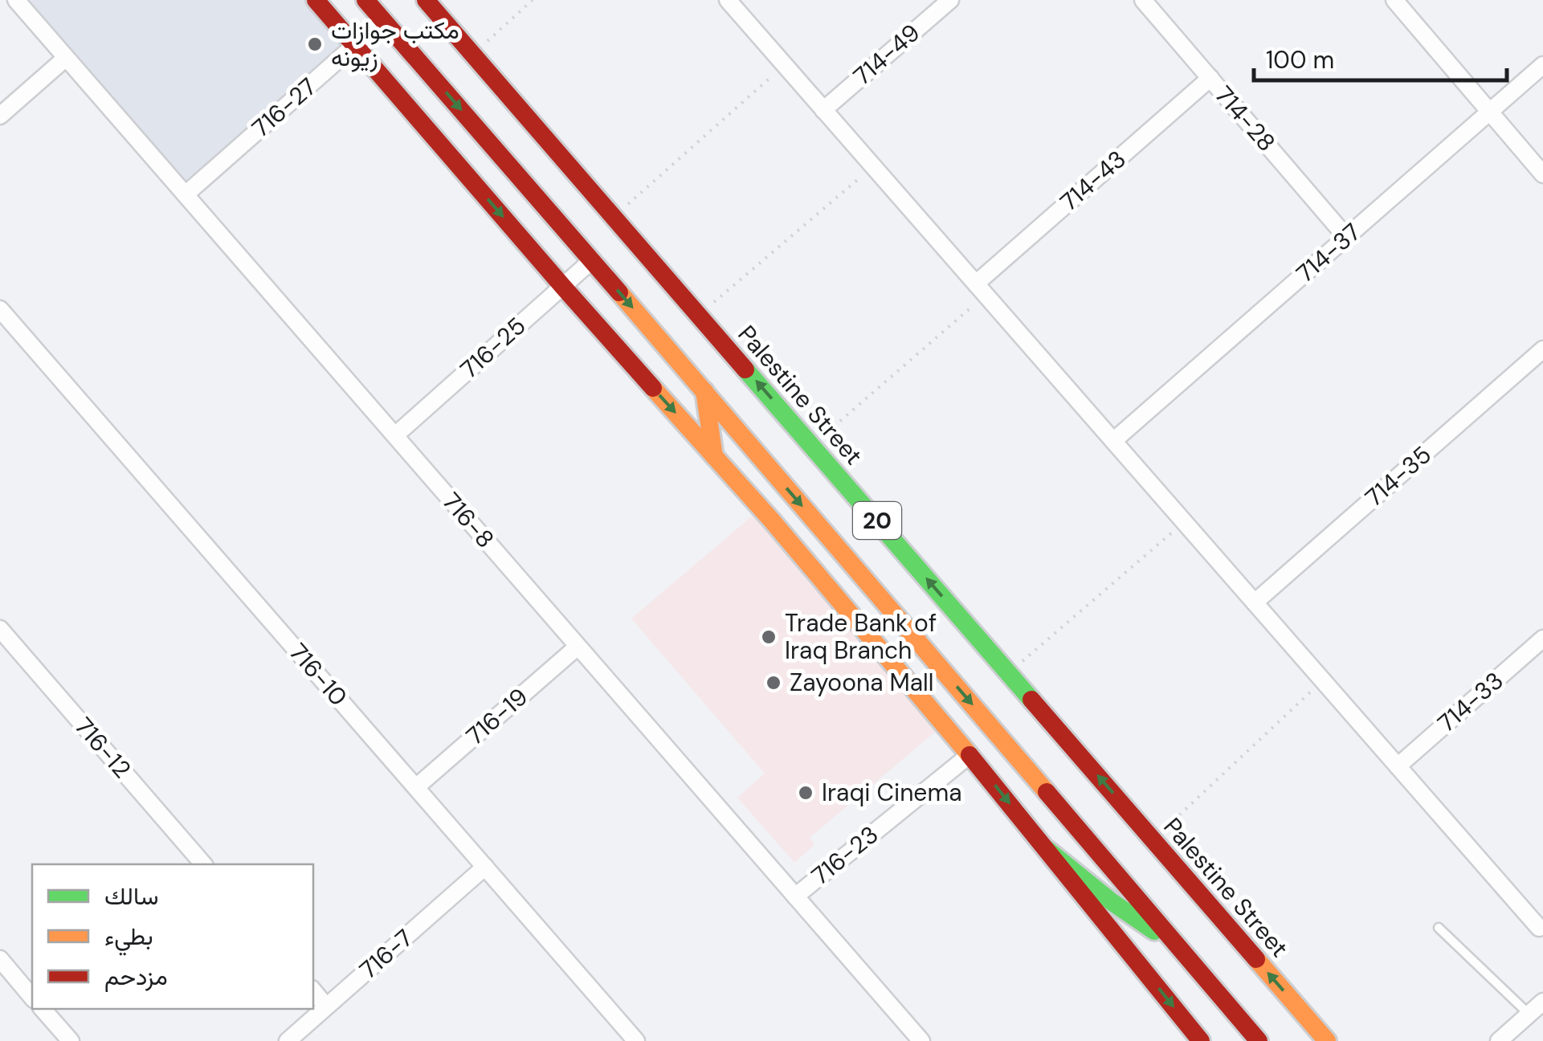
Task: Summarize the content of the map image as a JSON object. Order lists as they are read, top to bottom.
{
  "streets": {
    "main road": ["Palestine Street", "20"],
    "street": [
      "714-49",
      "716-27",
      "714-28",
      "714-43",
      "714-37",
      "716-25",
      "714-35",
      "716-8",
      "716-10",
      "714-33",
      "716-19",
      "716-12",
      "716-23",
      "716-7"
    ]
  },
  "crossings": [
    ["716-27", "716-8"],
    ["716-27", "20"],
    ["714-28", "714-43"],
    ["714-28", "714-37"],
    ["716-25", "716-8"],
    ["716-25", "20"],
    ["716-8", "716-19"],
    ["716-8", "716-23"],
    ["716-10", "716-19"],
    ["716-10", "716-7"]
  ],
  "places": [
    "مكتب جوازات زيونه",
    "Trade Bank of Iraq Branch",
    "Zayoona Mall",
    "Iraqi Cinema"
  ],
  "legend": ["سالك", "بطيء", "مزدحم"],
  "scale_bar": "100 m"
}
